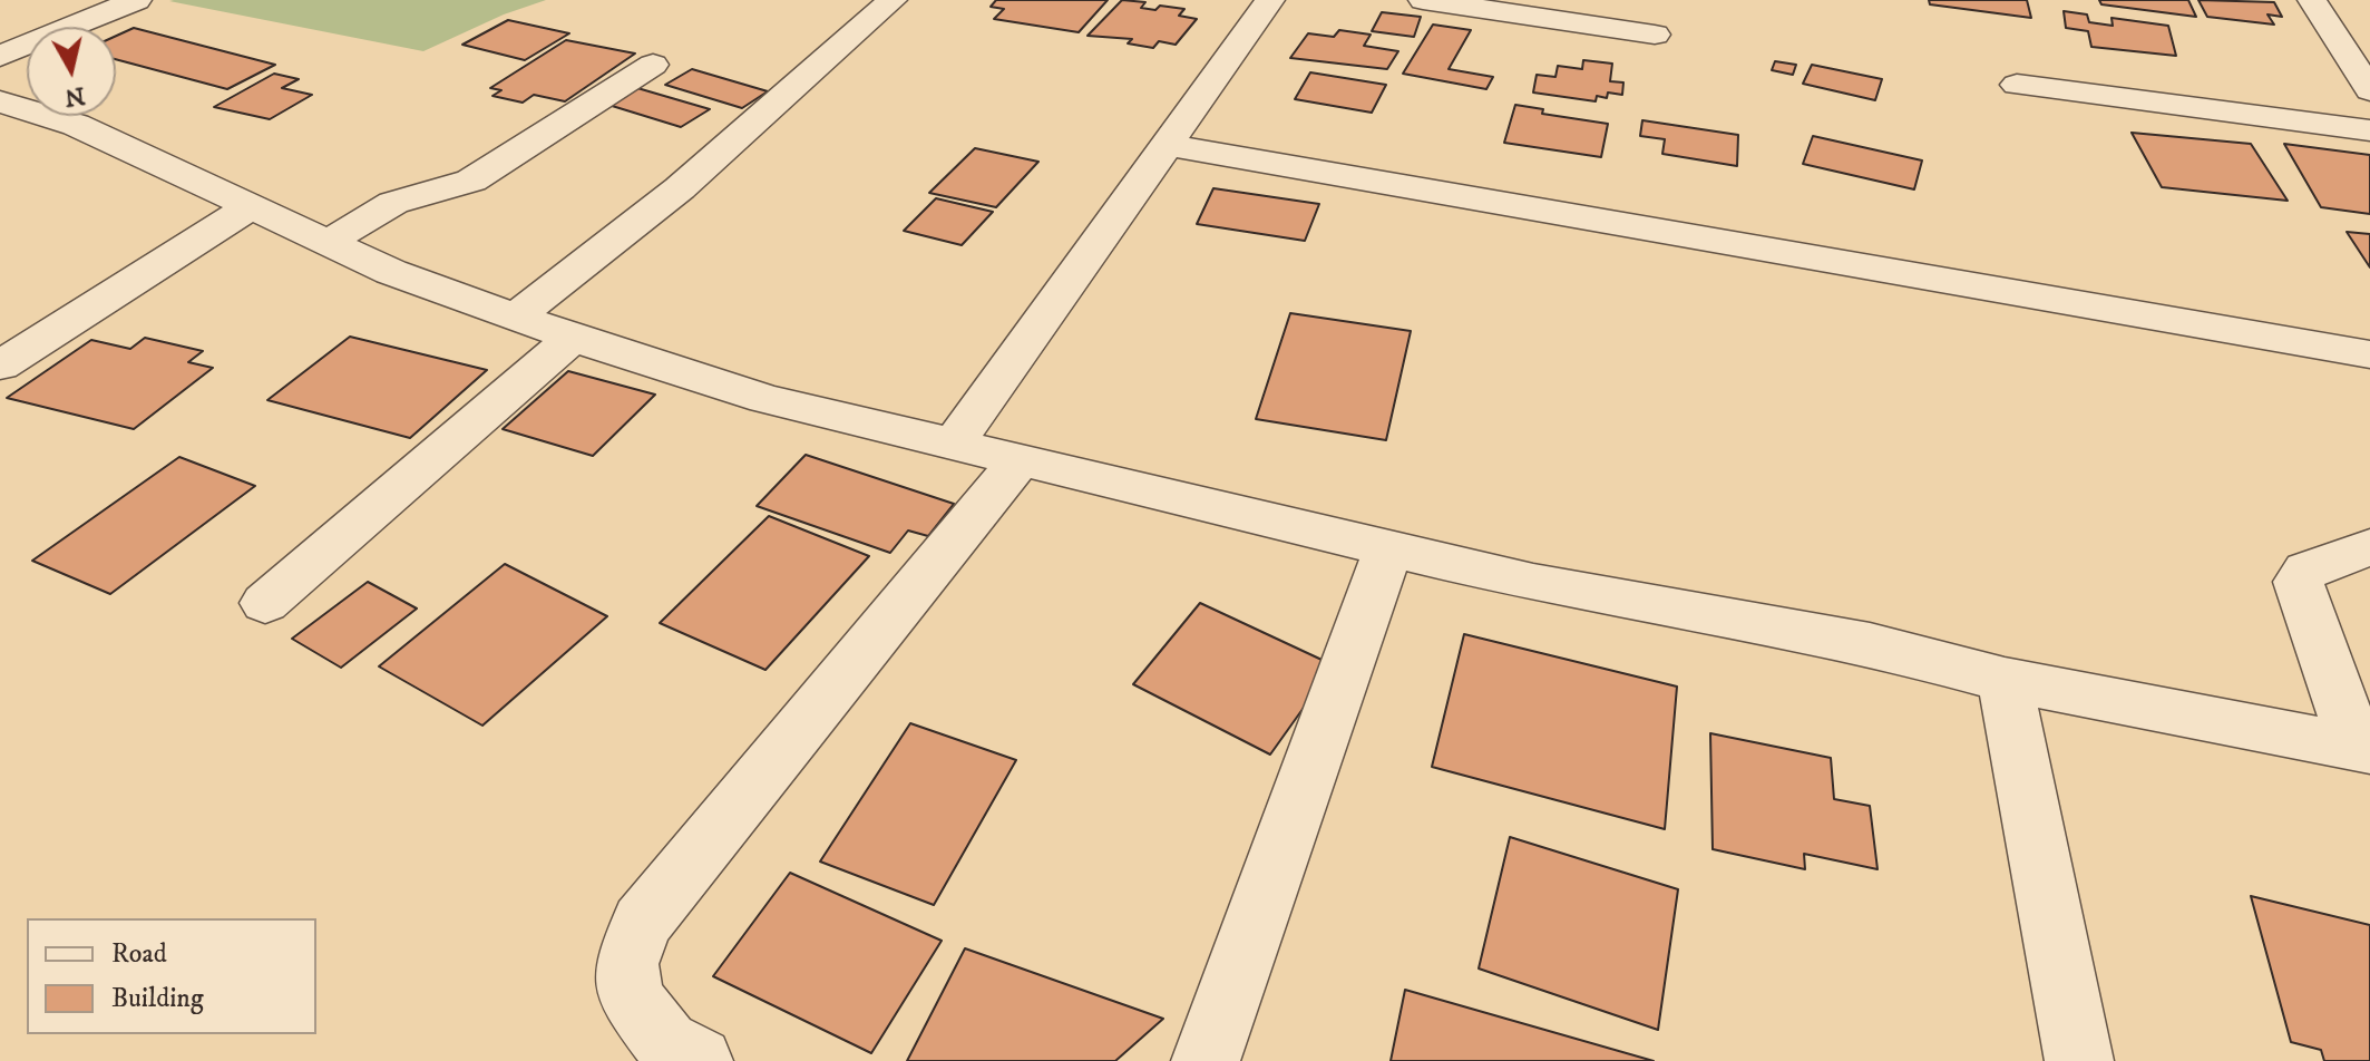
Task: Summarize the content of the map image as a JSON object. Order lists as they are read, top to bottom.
{
  "legend": ["Road", "Building"],
  "north": "bottom"
}
